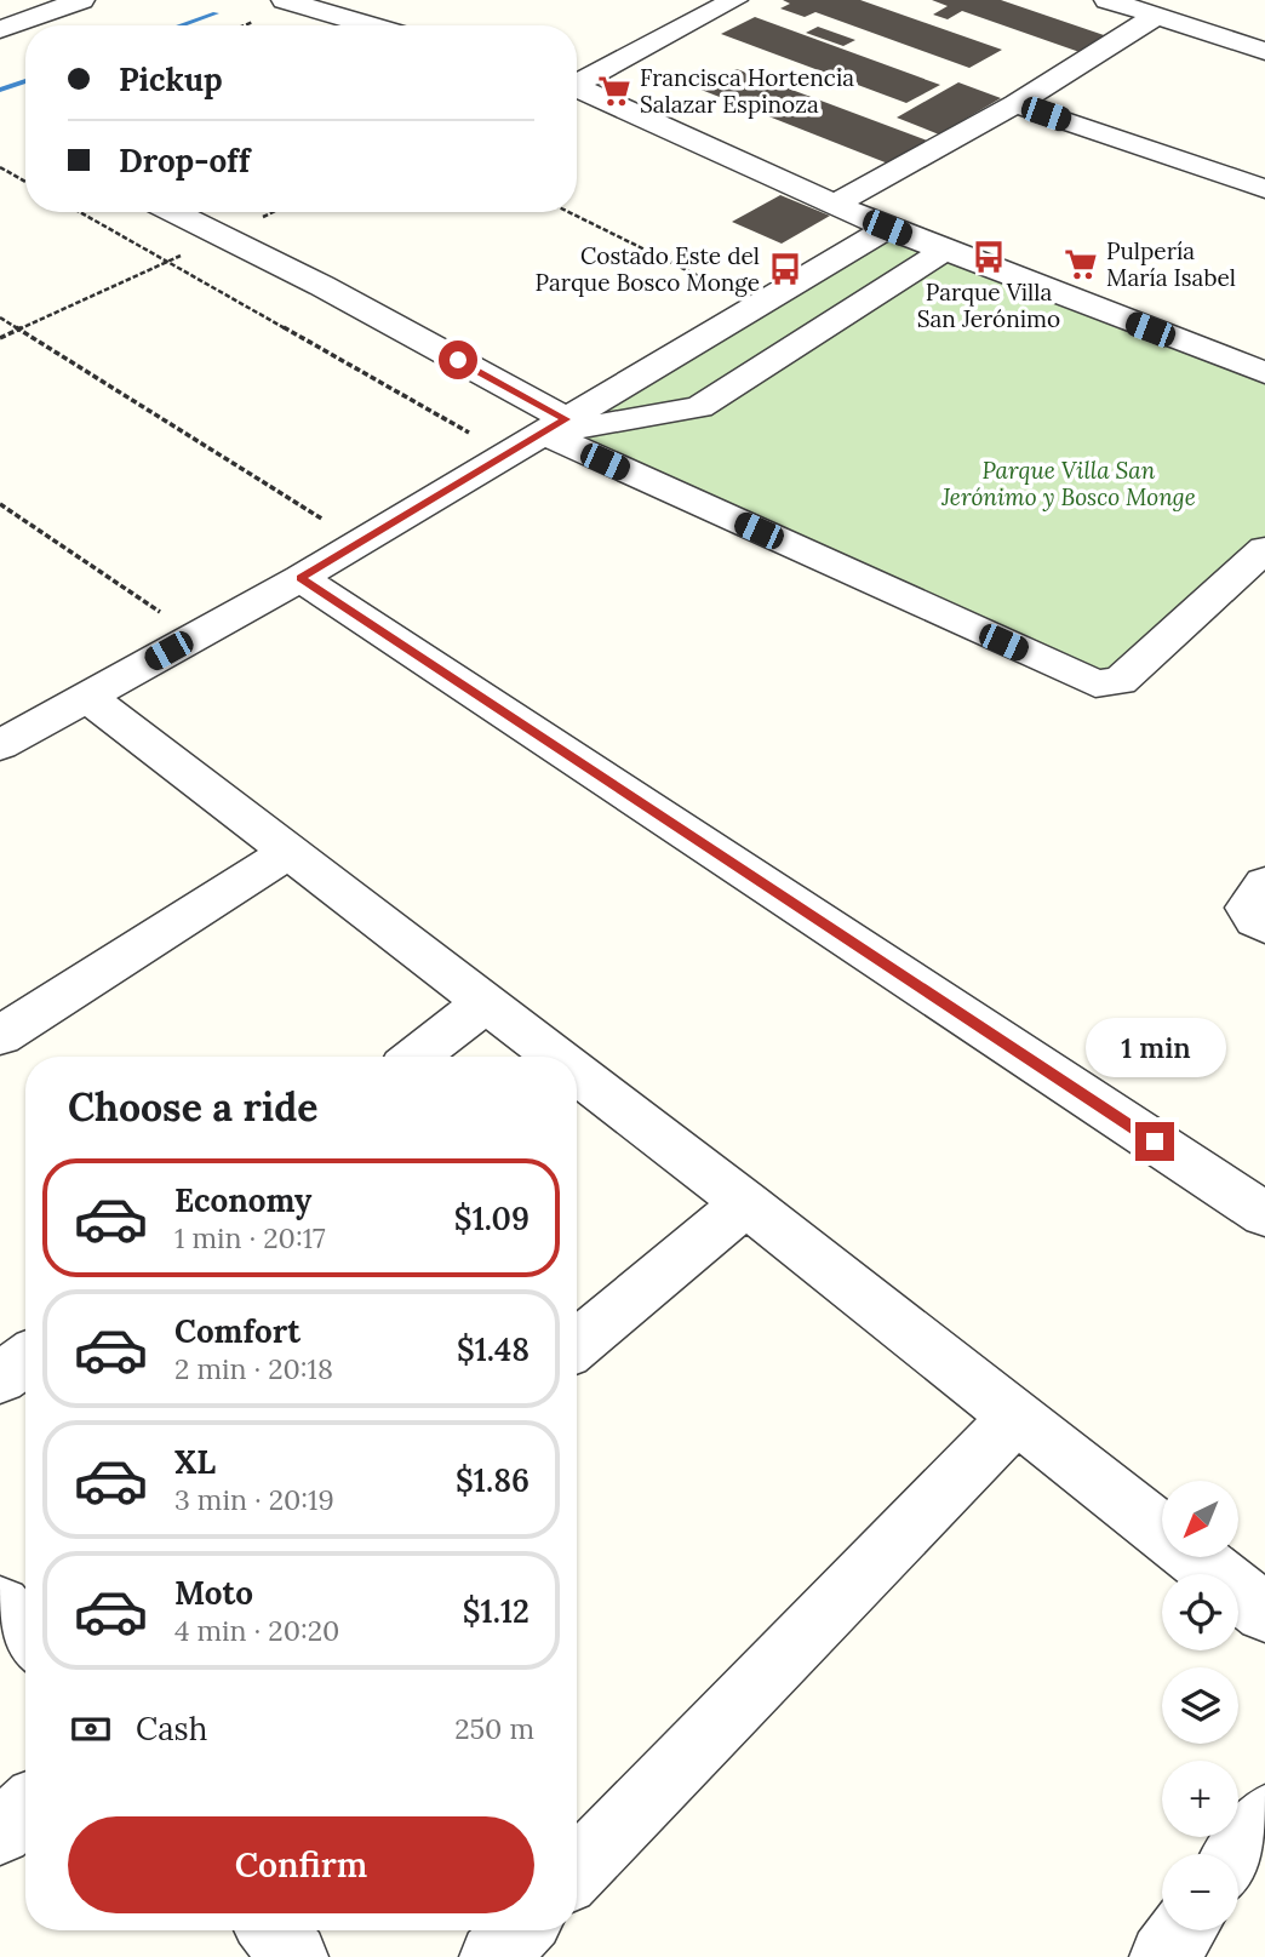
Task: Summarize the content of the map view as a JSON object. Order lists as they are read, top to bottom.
{
  "parks": ["Parque Villa San Jerónimo y Bosco Monge"],
  "places": {
    "supermarket": ["Francisca Hortencia Salazar Espinoza", "Pulpería María Isabel"],
    "bus stop": ["Parque Villa San Jerónimo", "Costado Este del Parque Bosco Monge"]
  },
  "north": "bottom left",
  "page": {
    "banner": ["Pickup", "Drop-off"],
    "bubble": "1 min",
    "heading": "Choose a ride",
    "list": [
      {
        "name": "Economy",
        "note": "1 min · 20:17",
        "value": "$1.09"
      },
      {
        "name": "Comfort",
        "note": "2 min · 20:18",
        "value": "$1.48"
      },
      {
        "name": "XL",
        "note": "3 min · 20:19",
        "value": "$1.86"
      },
      {
        "name": "Moto",
        "note": "4 min · 20:20",
        "value": "$1.12"
      }
    ],
    "map_buttons": ["+", "−"],
    "pay": ["Cash", "250 m"],
    "buttons": "Confirm"
  }
}
